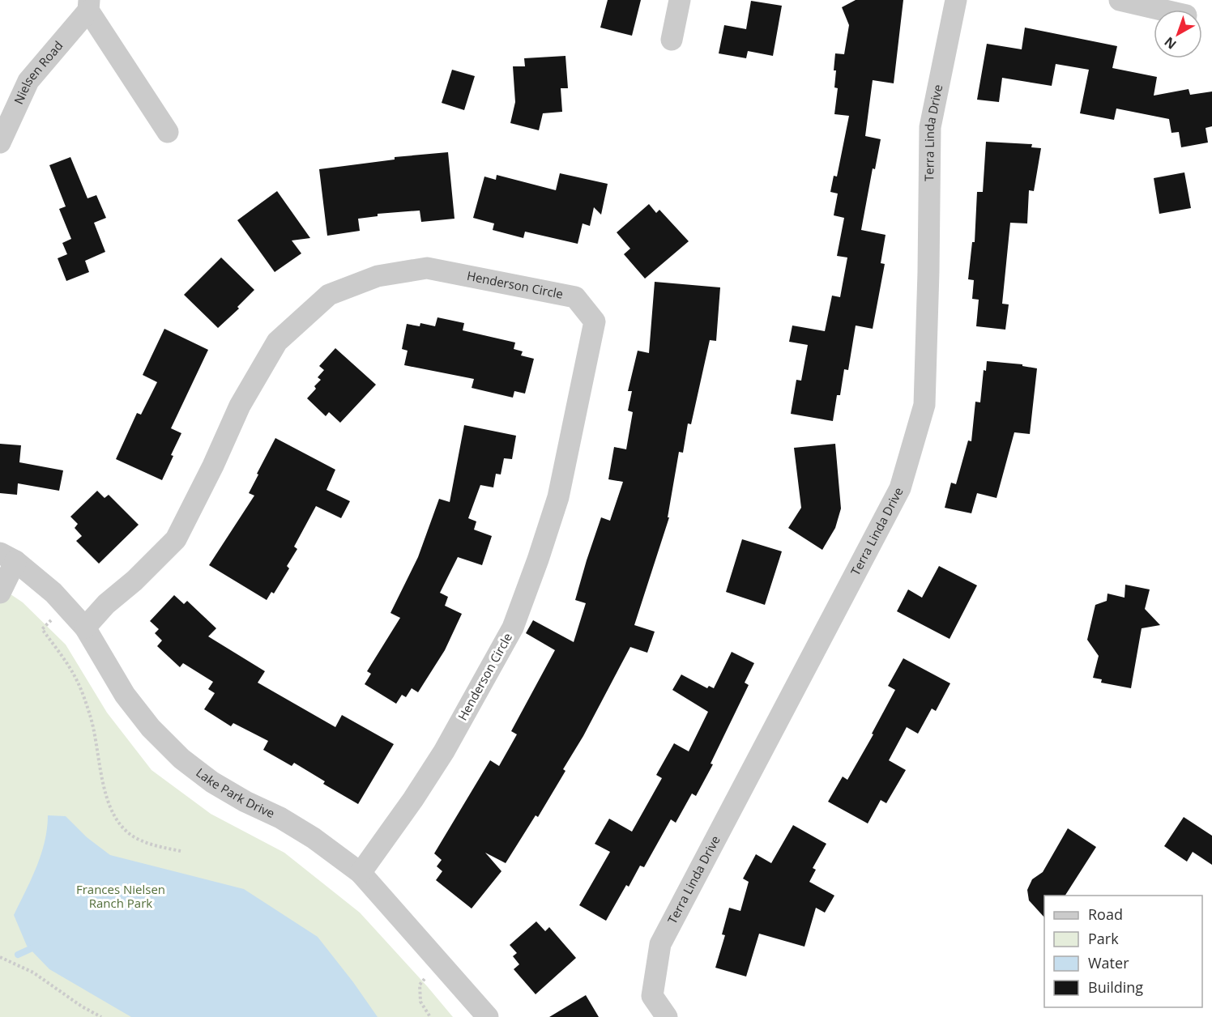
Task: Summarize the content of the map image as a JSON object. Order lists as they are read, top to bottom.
{
  "streets": {
    "street": [
      "Nielsen Road",
      "Terra Linda Drive",
      "Henderson Circle",
      "Lake Park Drive"
    ]
  },
  "crossings": [
    ["Henderson Circle", "Lake Park Drive"]
  ],
  "parks": ["Frances Nielsen Ranch Park"],
  "legend": [
    "Road",
    "Park",
    "Water",
    "Building"
  ],
  "north": "bottom left"
}
